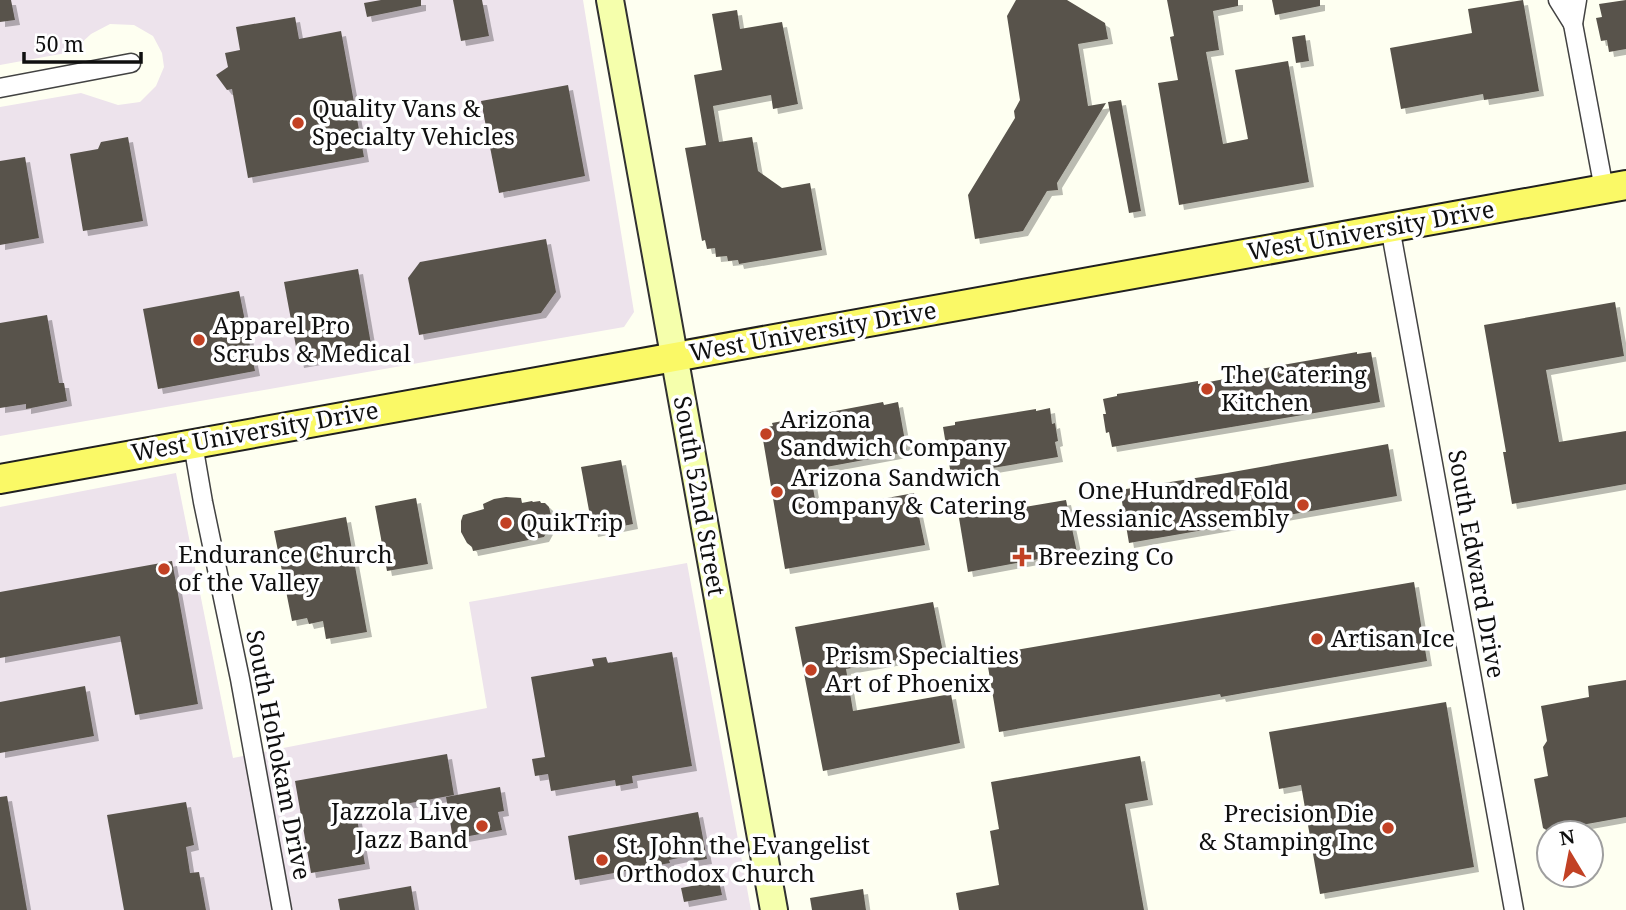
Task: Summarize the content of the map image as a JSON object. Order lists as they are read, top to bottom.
{
  "streets": {
    "main road": ["West University Drive", "South 52nd Street"],
    "street": ["South Edward Drive", "South Hohokam Drive"]
  },
  "crossings": [
    ["West University Drive", "South 52nd Street"],
    ["West University Drive", "South Edward Drive"],
    ["West University Drive", "South Hohokam Drive"]
  ],
  "places": {
    "other": [
      "Quality Vans & Specialty Vehicles",
      "Apparel Pro Scrubs & Medical",
      "The Catering Kitchen",
      "Arizona Sandwich Company",
      "Arizona Sandwich Company & Catering",
      "One Hundred Fold Messianic Assembly",
      "QuikTrip",
      "Endurance Church of the Valley",
      "Artisan Ice",
      "Prism Specialties Art of Phoenix",
      "Jazzola Live Jazz Band",
      "Precision Die & Stamping Inc",
      "St. John the Evangelist Orthodox Church"
    ],
    "health": ["Breezing Co"]
  },
  "scale_bar": "50 m",
  "north": "top"
}
